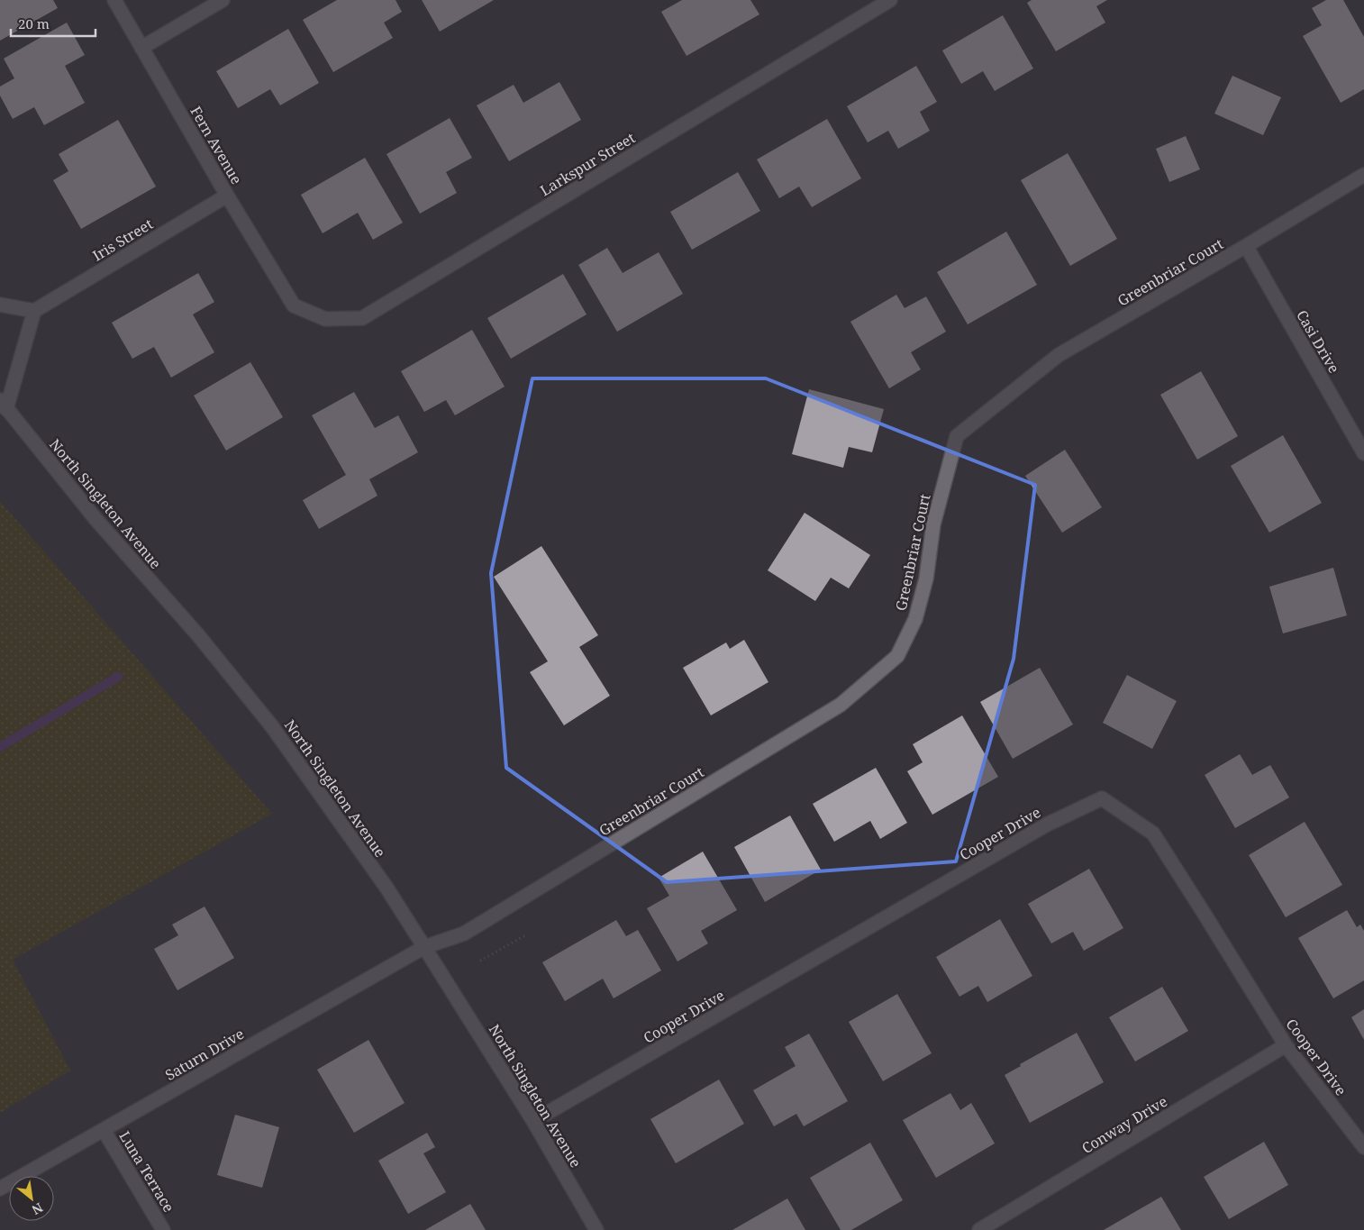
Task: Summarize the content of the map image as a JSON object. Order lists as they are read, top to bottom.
{
  "streets": {
    "street": [
      "Fern Avenue",
      "Larkspur Street",
      "Iris Street",
      "Greenbriar Court",
      "Casi Drive",
      "North Singleton Avenue",
      "Cooper Drive",
      "Saturn Drive",
      "Conway Drive",
      "Luna Terrace"
    ]
  },
  "crossings": [
    ["Fern Avenue", "Larkspur Street"],
    ["Fern Avenue", "Iris Street"],
    ["Greenbriar Court", "Casi Drive"],
    ["Greenbriar Court", "North Singleton Avenue"],
    ["Greenbriar Court", "Saturn Drive"],
    ["North Singleton Avenue", "Cooper Drive"],
    ["North Singleton Avenue", "Saturn Drive"],
    ["Cooper Drive", "Conway Drive"],
    ["Saturn Drive", "Luna Terrace"]
  ],
  "scale_bar": "20 m",
  "north": "bottom right"
}
